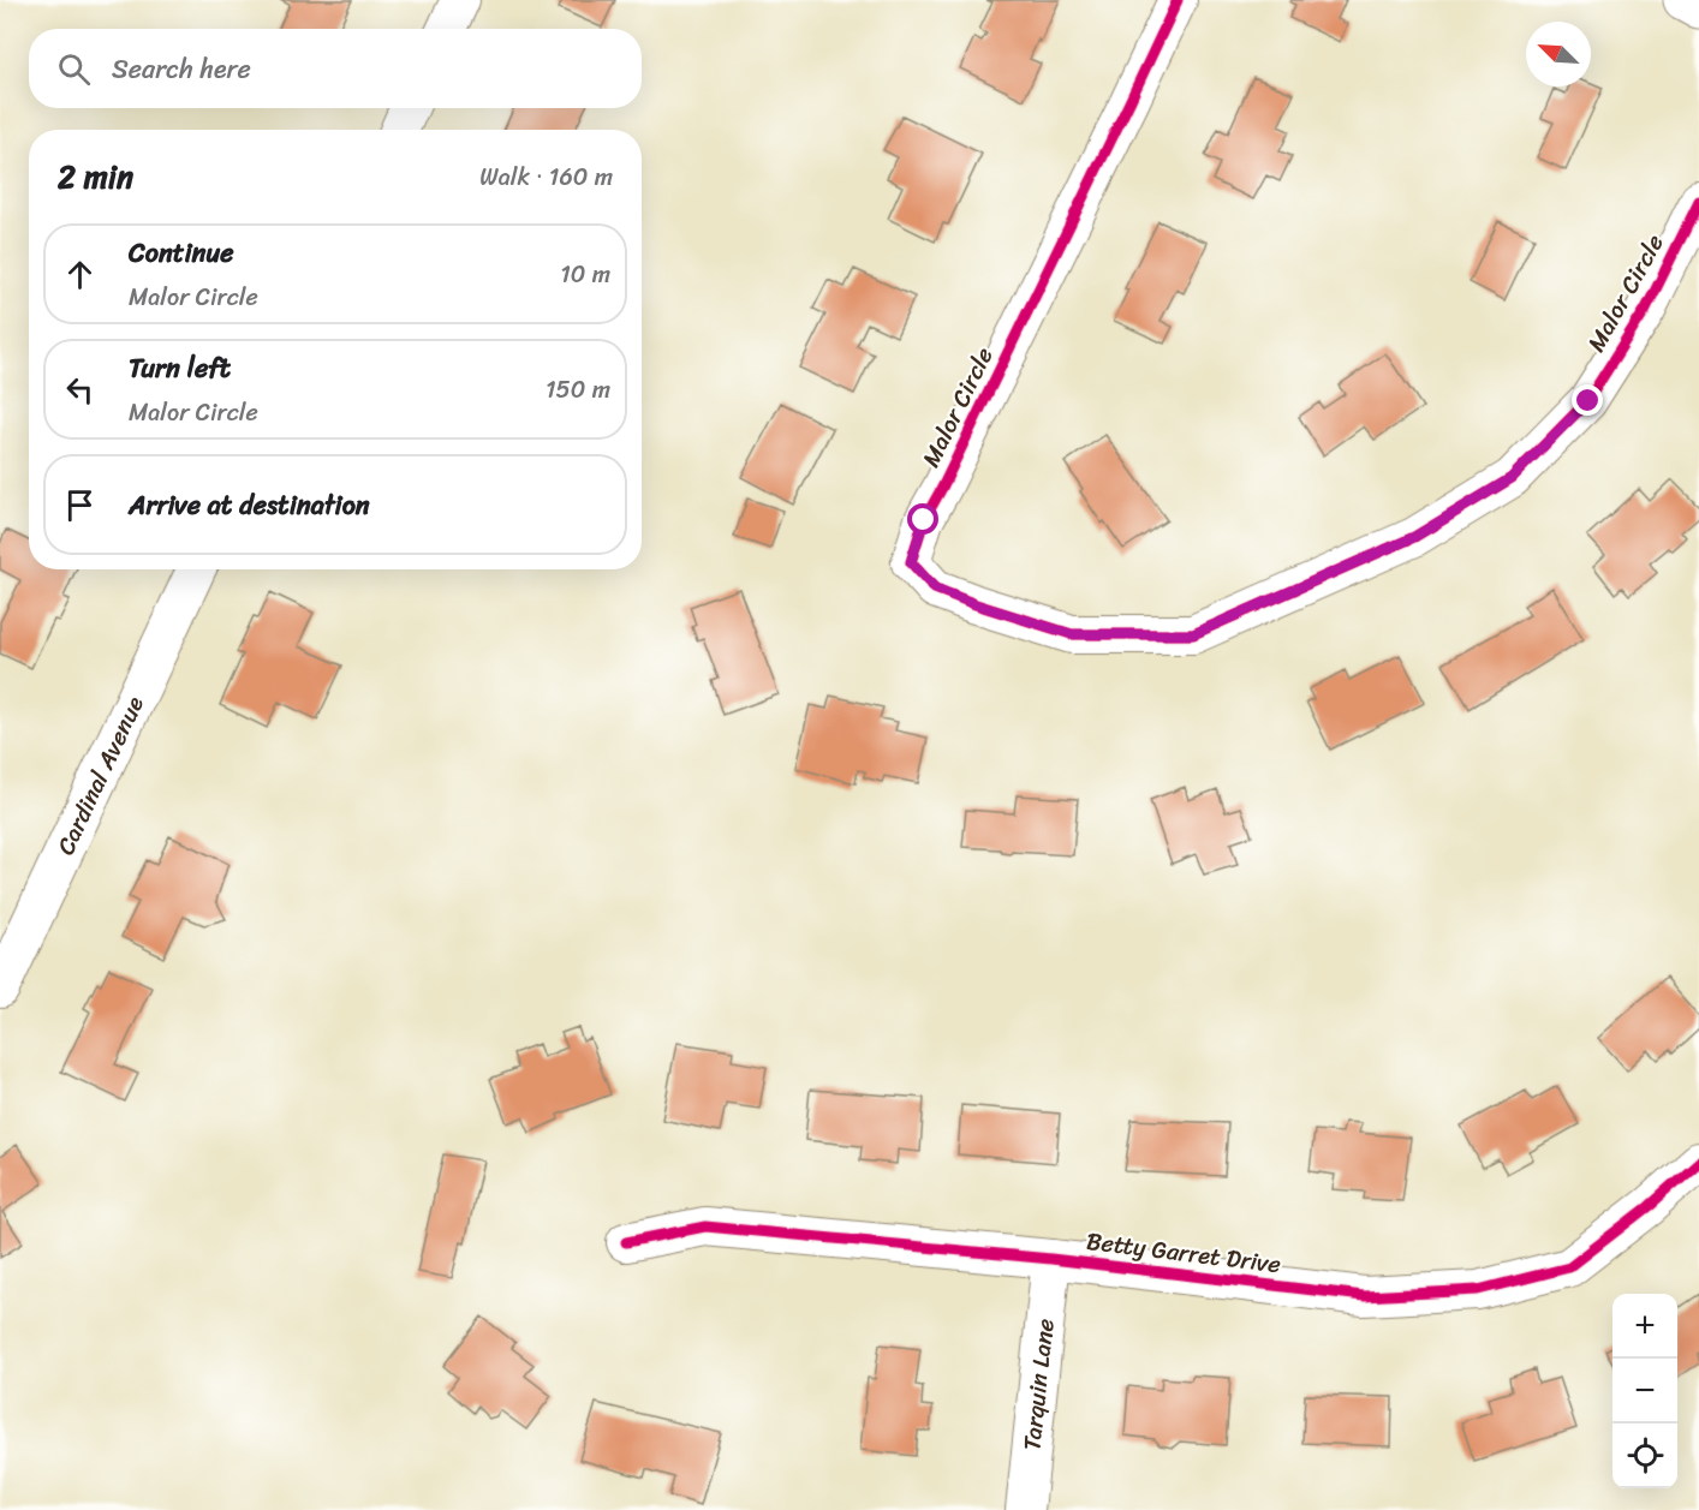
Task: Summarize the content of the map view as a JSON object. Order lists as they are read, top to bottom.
{
  "streets": {
    "street": [
      "Malor Circle",
      "Cardinal Avenue",
      "Betty Garret Drive",
      "Tarquin Lane"
    ]
  },
  "crossings": [
    ["Betty Garret Drive", "Tarquin Lane"]
  ],
  "north": "top left",
  "page": {
    "search": "Search here",
    "heading": ["2 min", "Walk · 160 m"],
    "list": [
      ["Continue", "Malor Circle", "10 m"],
      ["Turn left", "Malor Circle", "150 m"],
      "Arrive at destination"
    ],
    "map_buttons": ["+", "−"]
  }
}
